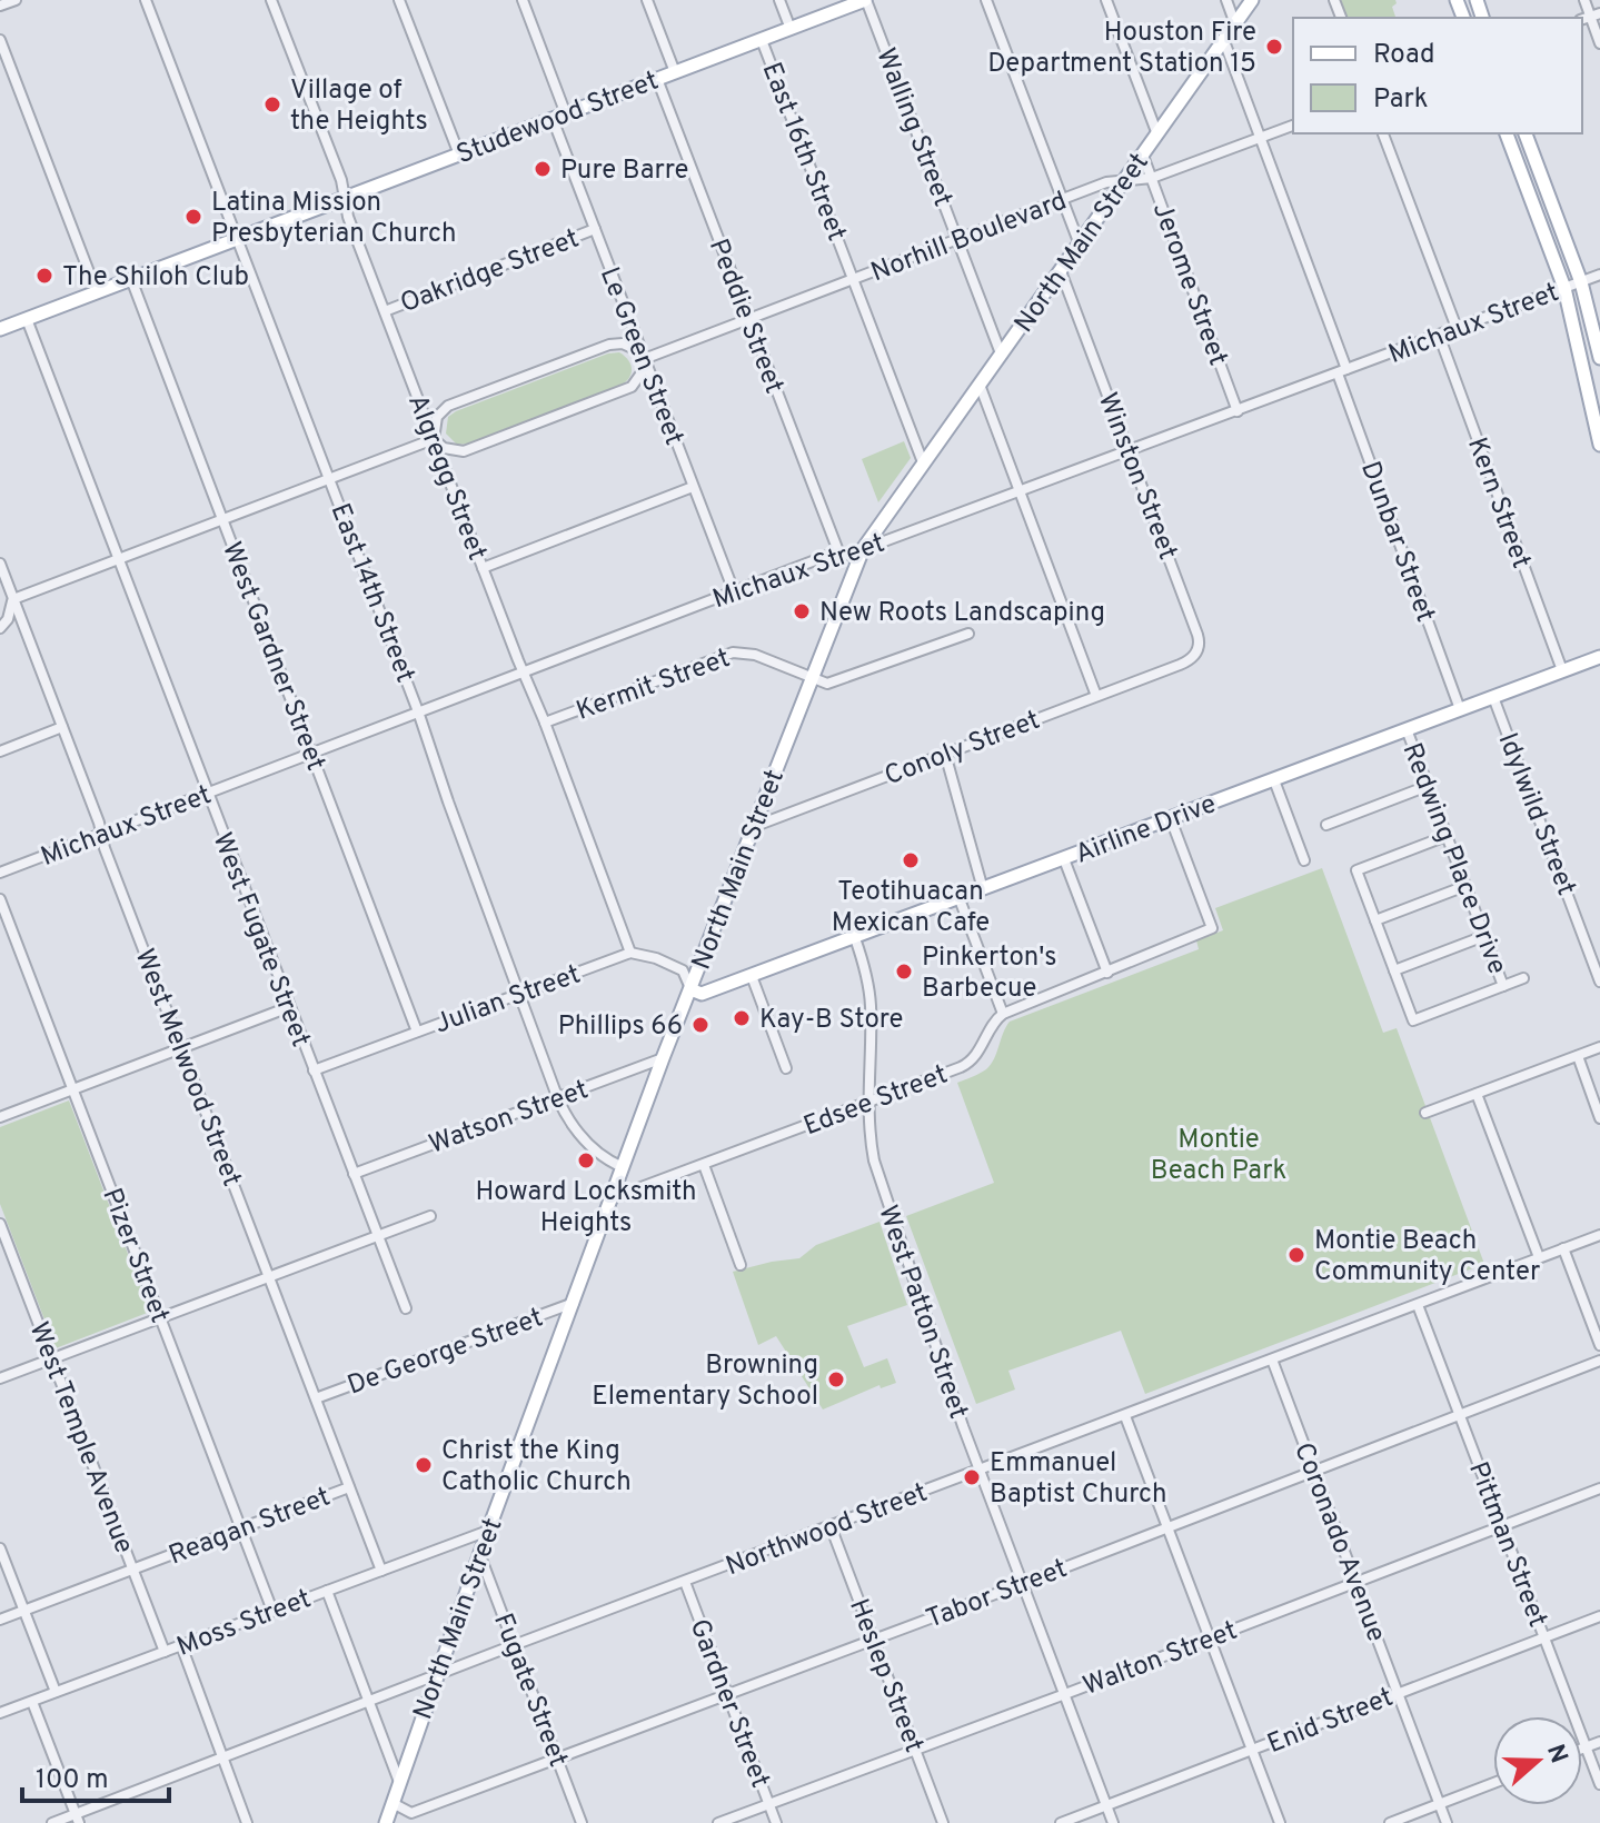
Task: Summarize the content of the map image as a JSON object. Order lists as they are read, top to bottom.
{
  "streets": {
    "main road": ["Studewood Street", "North Main Street", "Airline Drive"],
    "street": [
      "Walling Street",
      "East 16th Street",
      "Norhill Boulevard",
      "Oakridge Street",
      "Jerome Street",
      "Peddie Street",
      "Michaux Street",
      "Le Green Street",
      "Winston Street",
      "Algregg Street",
      "Kern Street",
      "Dunbar Street",
      "East 14th Street",
      "West Gardner Street",
      "Kermit Street",
      "Conoly Street",
      "Idylwild Street",
      "Redwing Place Drive",
      "West Fugate Street",
      "Julian Street",
      "West Melwood Street",
      "Edsee Street",
      "Watson Street",
      "Pizer Street",
      "West Patton Street",
      "De George Street",
      "West Temple Avenue",
      "Reagan Street",
      "Northwood Street",
      "Coronado Avenue",
      "Pittman Street",
      "Tabor Street",
      "Moss Street",
      "Walton Street",
      "Heslep Street",
      "Fugate Street",
      "Gardner Street",
      "Enid Street"
    ]
  },
  "crossings": [
    ["Studewood Street", "Walling Street"],
    ["Studewood Street", "East 16th Street"],
    ["Studewood Street", "Peddie Street"],
    ["Studewood Street", "Le Green Street"],
    ["Studewood Street", "Algregg Street"],
    ["Studewood Street", "East 14th Street"],
    ["Studewood Street", "West Gardner Street"],
    ["Studewood Street", "West Fugate Street"],
    ["Walling Street", "Norhill Boulevard"],
    ["Walling Street", "North Main Street"],
    ["East 16th Street", "Norhill Boulevard"],
    ["East 16th Street", "North Main Street"],
    ["Norhill Boulevard", "North Main Street"],
    ["Norhill Boulevard", "Jerome Street"],
    ["Norhill Boulevard", "Peddie Street"],
    ["Norhill Boulevard", "Le Green Street"],
    ["Norhill Boulevard", "Dunbar Street"],
    ["North Main Street", "Jerome Street"],
    ["North Main Street", "Michaux Street"],
    ["North Main Street", "Winston Street"],
    ["North Main Street", "Dunbar Street"],
    ["North Main Street", "East 14th Street"],
    ["North Main Street", "Kermit Street"],
    ["North Main Street", "Conoly Street"],
    ["North Main Street", "Airline Drive"],
    ["North Main Street", "Edsee Street"],
    ["North Main Street", "Watson Street"],
    ["North Main Street", "De George Street"],
    ["North Main Street", "Northwood Street"],
    ["North Main Street", "Tabor Street"],
    ["North Main Street", "Moss Street"],
    ["North Main Street", "Fugate Street"],
    ["Oakridge Street", "Le Green Street"],
    ["Oakridge Street", "Algregg Street"],
    ["Jerome Street", "Michaux Street"],
    ["Peddie Street", "Michaux Street"],
    ["Michaux Street", "Le Green Street"],
    ["Michaux Street", "Winston Street"],
    ["Michaux Street", "Algregg Street"],
    ["Michaux Street", "Kern Street"],
    ["Michaux Street", "Dunbar Street"],
    ["Michaux Street", "East 14th Street"],
    ["Michaux Street", "West Gardner Street"],
    ["Michaux Street", "West Fugate Street"],
    ["Michaux Street", "West Melwood Street"],
    ["Winston Street", "Conoly Street"],
    ["Algregg Street", "Kermit Street"],
    ["Algregg Street", "Julian Street"],
    ["Kern Street", "Airline Drive"],
    ["Dunbar Street", "Airline Drive"],
    ["East 14th Street", "Julian Street"],
    ["East 14th Street", "Watson Street"],
    ["West Gardner Street", "Julian Street"],
    ["Idylwild Street", "Airline Drive"],
    ["Airline Drive", "Redwing Place Drive"],
    ["Airline Drive", "West Patton Street"],
    ["West Fugate Street", "Julian Street"],
    ["West Fugate Street", "Watson Street"],
    ["West Melwood Street", "De George Street"],
    ["West Melwood Street", "Reagan Street"],
    ["West Melwood Street", "Moss Street"],
    ["Edsee Street", "West Patton Street"],
    ["Pizer Street", "Reagan Street"],
    ["Pizer Street", "Moss Street"],
    ["West Patton Street", "Northwood Street"],
    ["West Patton Street", "Tabor Street"],
    ["West Patton Street", "Walton Street"],
    ["West Patton Street", "Enid Street"],
    ["West Temple Avenue", "Reagan Street"],
    ["West Temple Avenue", "Moss Street"],
    ["Northwood Street", "Coronado Avenue"],
    ["Northwood Street", "Pittman Street"],
    ["Northwood Street", "Heslep Street"],
    ["Northwood Street", "Fugate Street"],
    ["Northwood Street", "Gardner Street"],
    ["Coronado Avenue", "Tabor Street"],
    ["Coronado Avenue", "Walton Street"],
    ["Coronado Avenue", "Enid Street"],
    ["Pittman Street", "Tabor Street"],
    ["Pittman Street", "Walton Street"],
    ["Pittman Street", "Enid Street"],
    ["Tabor Street", "Heslep Street"],
    ["Tabor Street", "Fugate Street"],
    ["Tabor Street", "Gardner Street"],
    ["Walton Street", "Heslep Street"],
    ["Walton Street", "Gardner Street"]
  ],
  "parks": ["Montie Beach Park"],
  "places": [
    "Houston Fire Department Station 15",
    "Village of the Heights",
    "Pure Barre",
    "Latina Mission Presbyterian Church",
    "The Shiloh Club",
    "New Roots Landscaping",
    "Teotihuacan Mexican Cafe",
    "Pinkerton's Barbecue",
    "Kay-B Store",
    "Phillips 66",
    "Howard Locksmith Heights",
    "Montie Beach Community Center",
    "Browning Elementary School",
    "Christ the King Catholic Church",
    "Emmanuel Baptist Church"
  ],
  "legend": ["Road", "Park"],
  "scale_bar": "100 m",
  "north": "right"
}
